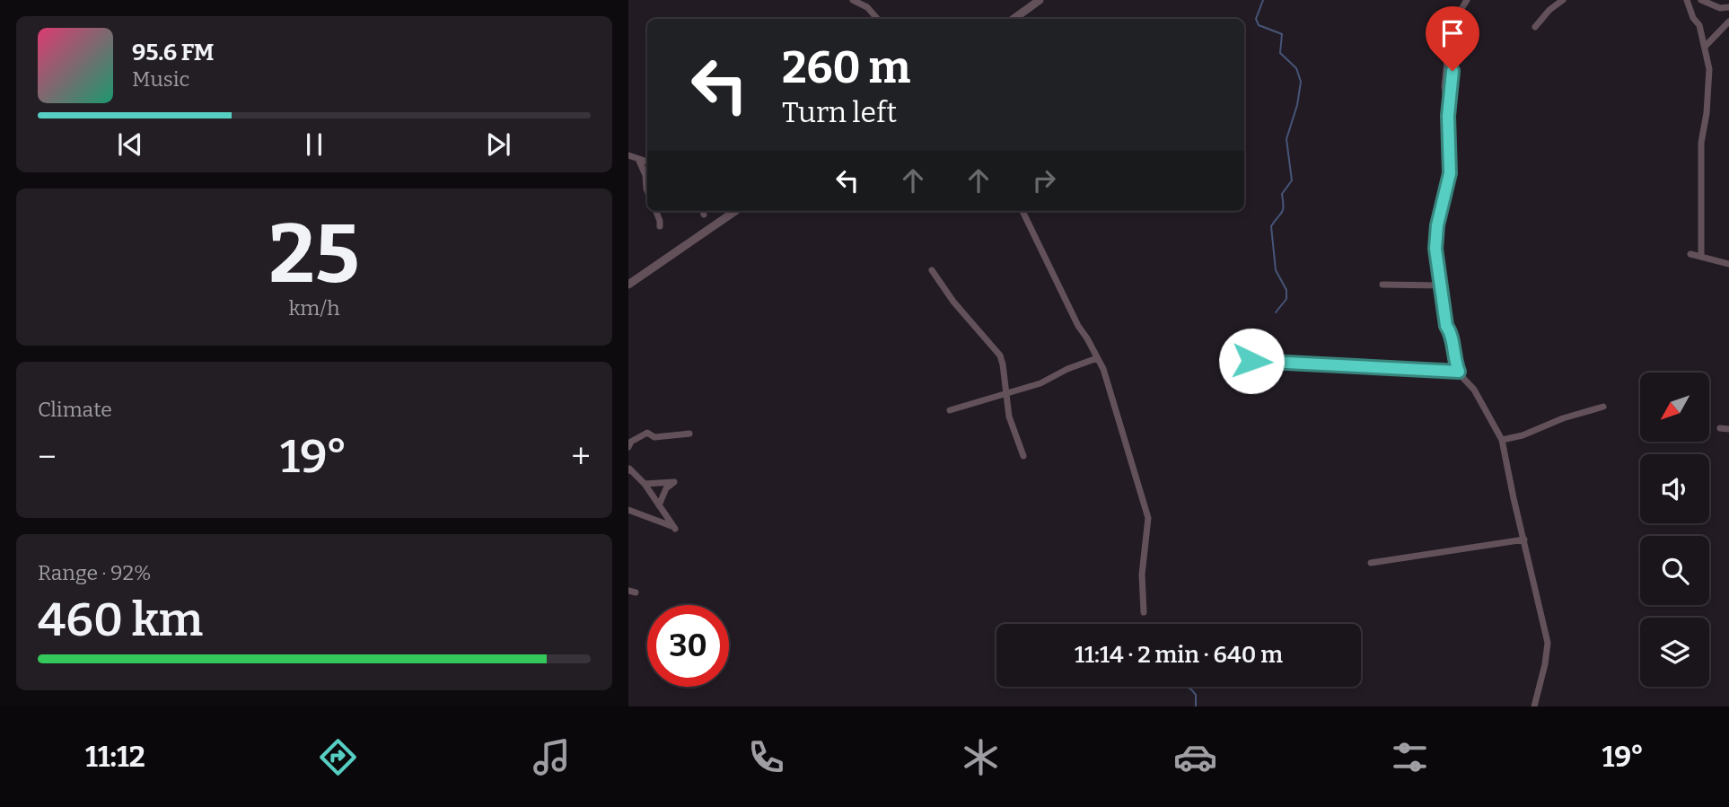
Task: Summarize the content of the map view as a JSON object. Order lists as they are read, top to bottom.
{
  "north": "bottom left",
  "page": {
    "turn": ["260 m", "Turn left"],
    "song": ["95.6 FM", "Music"],
    "tile": [
      ["25", "km/h"],
      "Climate",
      ["Range · 92%", "460 km"]
    ],
    "heat": ["−", "19°", "+"],
    "limit": "30",
    "trip": "11:14 · 2 min · 640 m",
    "tabs": ["11:12", "19°"]
  }
}
